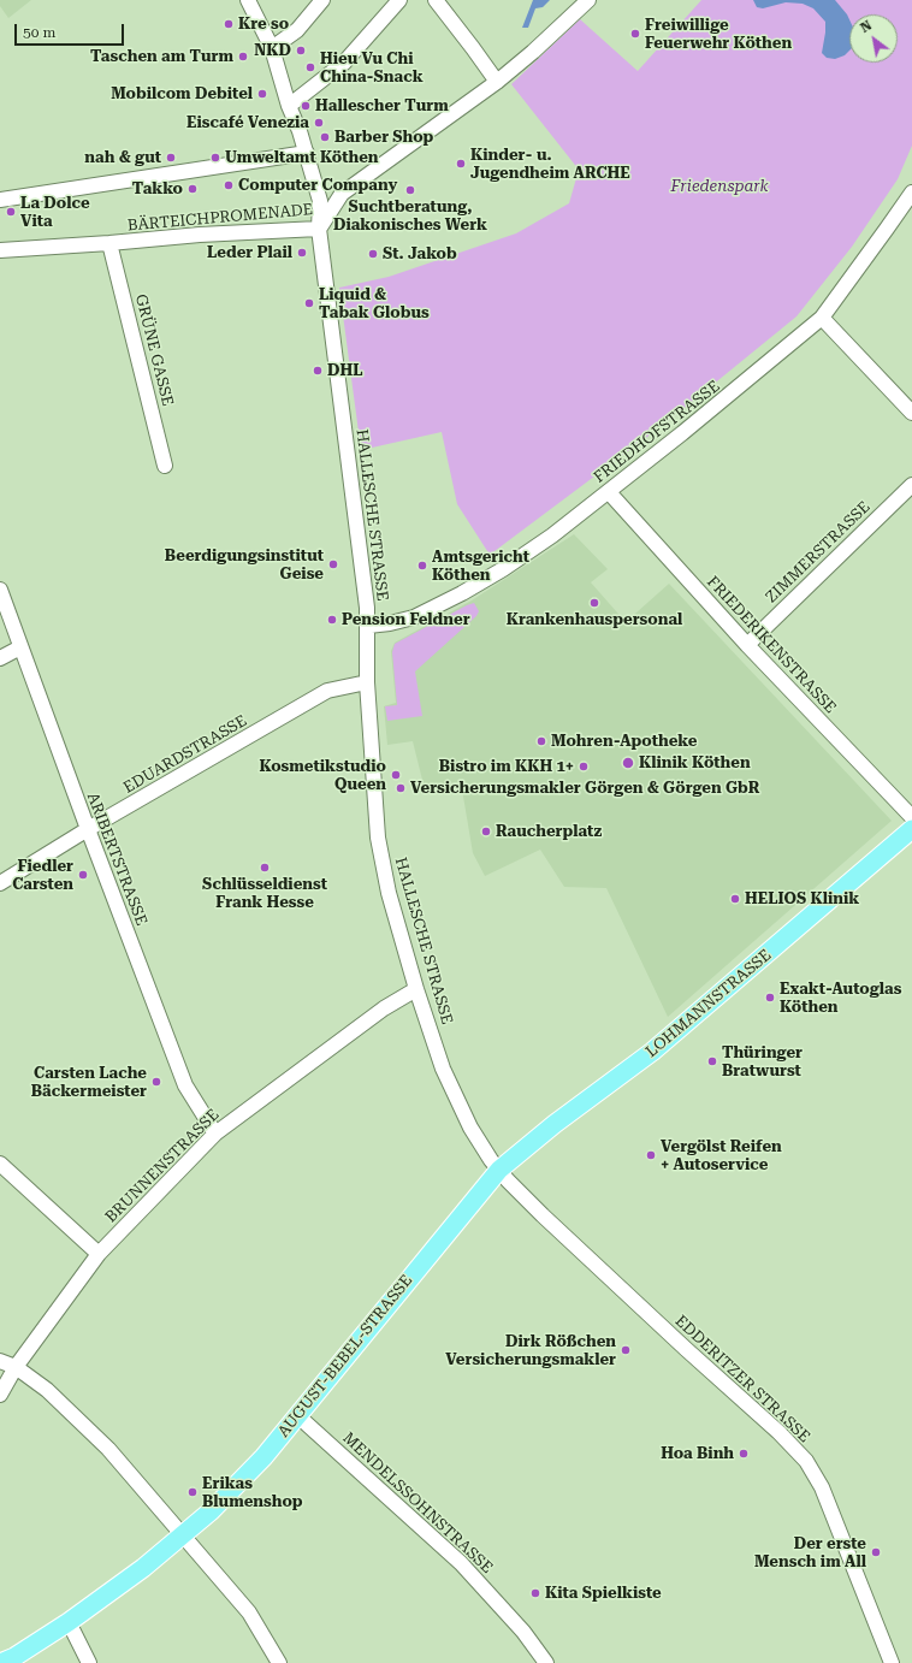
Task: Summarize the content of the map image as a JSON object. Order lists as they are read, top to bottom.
{
  "streets": {
    "main road": ["LOHMANNSTRASSE", "AUGUST-BEBEL-STRASSE"],
    "street": [
      "BÄRTEICHPROMENADE",
      "GRÜNE GASSE",
      "FRIEDHOFSTRASSE",
      "HALLESCHE STRASSE",
      "ZIMMERSTRASSE",
      "FRIEDERIKENSTRASSE",
      "EDUARDSTRASSE",
      "ARIBERTSTRASSE",
      "BRUNNENSTRASSE",
      "EDDERITZER STRASSE",
      "MENDELSSOHNSTRASSE"
    ]
  },
  "crossings": [
    ["BÄRTEICHPROMENADE", "GRÜNE GASSE"],
    ["BÄRTEICHPROMENADE", "HALLESCHE STRASSE"],
    ["FRIEDHOFSTRASSE", "HALLESCHE STRASSE"],
    ["FRIEDHOFSTRASSE", "FRIEDERIKENSTRASSE"],
    ["HALLESCHE STRASSE", "EDUARDSTRASSE"],
    ["HALLESCHE STRASSE", "LOHMANNSTRASSE"],
    ["HALLESCHE STRASSE", "BRUNNENSTRASSE"],
    ["HALLESCHE STRASSE", "AUGUST-BEBEL-STRASSE"],
    ["HALLESCHE STRASSE", "EDDERITZER STRASSE"],
    ["ZIMMERSTRASSE", "FRIEDERIKENSTRASSE"],
    ["EDUARDSTRASSE", "ARIBERTSTRASSE"],
    ["ARIBERTSTRASSE", "BRUNNENSTRASSE"],
    ["LOHMANNSTRASSE", "AUGUST-BEBEL-STRASSE"],
    ["LOHMANNSTRASSE", "EDDERITZER STRASSE"],
    ["AUGUST-BEBEL-STRASSE", "EDDERITZER STRASSE"],
    ["AUGUST-BEBEL-STRASSE", "MENDELSSOHNSTRASSE"]
  ],
  "parks": ["Friedenspark"],
  "places": [
    "Kre so",
    "Freiwillige Feuerwehr Köthen",
    "NKD",
    "Taschen am Turm",
    "Hieu Vu Chi China-Snack",
    "Mobilcom Debitel",
    "Hallescher Turm",
    "Eiscafé Venezia",
    "Barber Shop",
    "nah & gut",
    "Umweltamt Köthen",
    "Kinder- u. Jugendheim ARCHE",
    "Computer Company",
    "Takko",
    "Suchtberatung, Diakonisches Werk",
    "La Dolce Vita",
    "Leder Plail",
    "St. Jakob",
    "Liquid & Tabak Globus",
    "DHL",
    "Beerdigungsinstitut Geise",
    "Amtsgericht Köthen",
    "Krankenhauspersonal",
    "Pension Feldner",
    "Mohren-Apotheke",
    "Klinik Köthen",
    "Bistro im KKH 1+",
    "Kosmetikstudio Queen",
    "Versicherungsmakler Görgen & Görgen GbR",
    "Raucherplatz",
    "Schlüsseldienst Frank Hesse",
    "Fiedler Carsten",
    "HELIOS Klinik",
    "Exakt-Autoglas Köthen",
    "Thüringer Bratwurst",
    "Carsten Lache Bäckermeister",
    "Vergölst Reifen + Autoservice",
    "Dirk Rößchen Versicherungsmakler",
    "Hoa Binh",
    "Erikas Blumenshop",
    "Der erste Mensch im All",
    "Kita Spielkiste"
  ],
  "scale_bar": "50 m",
  "north": "top left"
}
